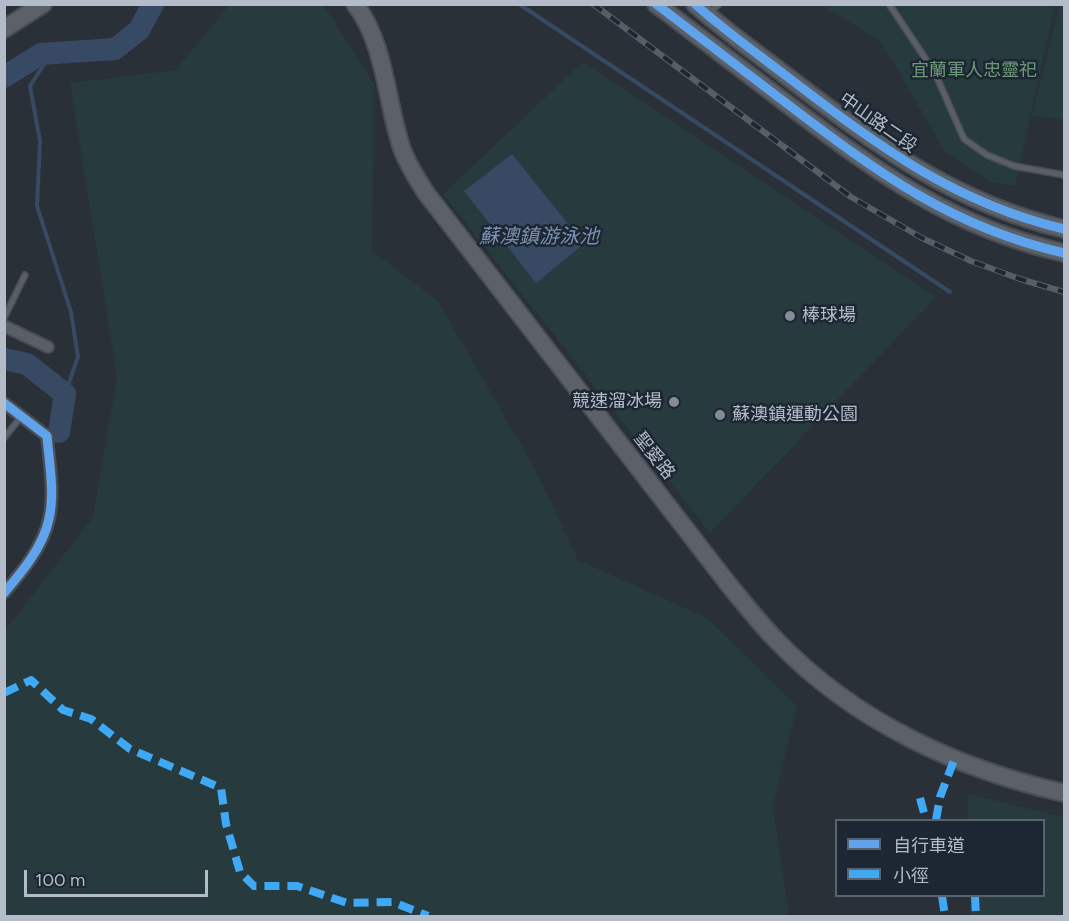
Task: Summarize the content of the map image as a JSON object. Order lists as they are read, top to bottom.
{
  "streets": {
    "main road": ["中山路二段", "聖愛路"]
  },
  "water": ["蘇澳鎮游泳池"],
  "parks": ["宜蘭軍人忠靈祀"],
  "places": ["棒球場", "競速溜冰場", "蘇澳鎮運動公園"],
  "legend": ["自行車道", "小徑"],
  "scale_bar": "100 m"
}
